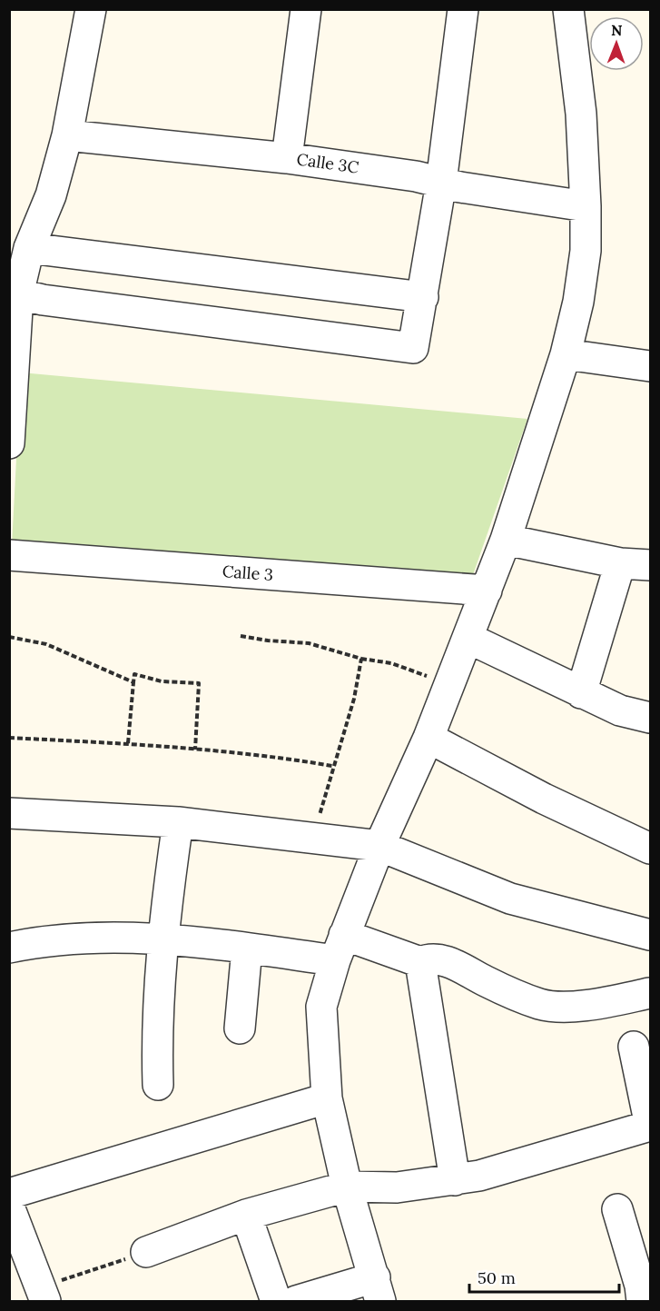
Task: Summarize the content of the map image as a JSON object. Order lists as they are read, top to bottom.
{
  "streets": {
    "street": ["Calle 3C", "Calle 3"]
  },
  "scale_bar": "50 m",
  "north": "top"
}
